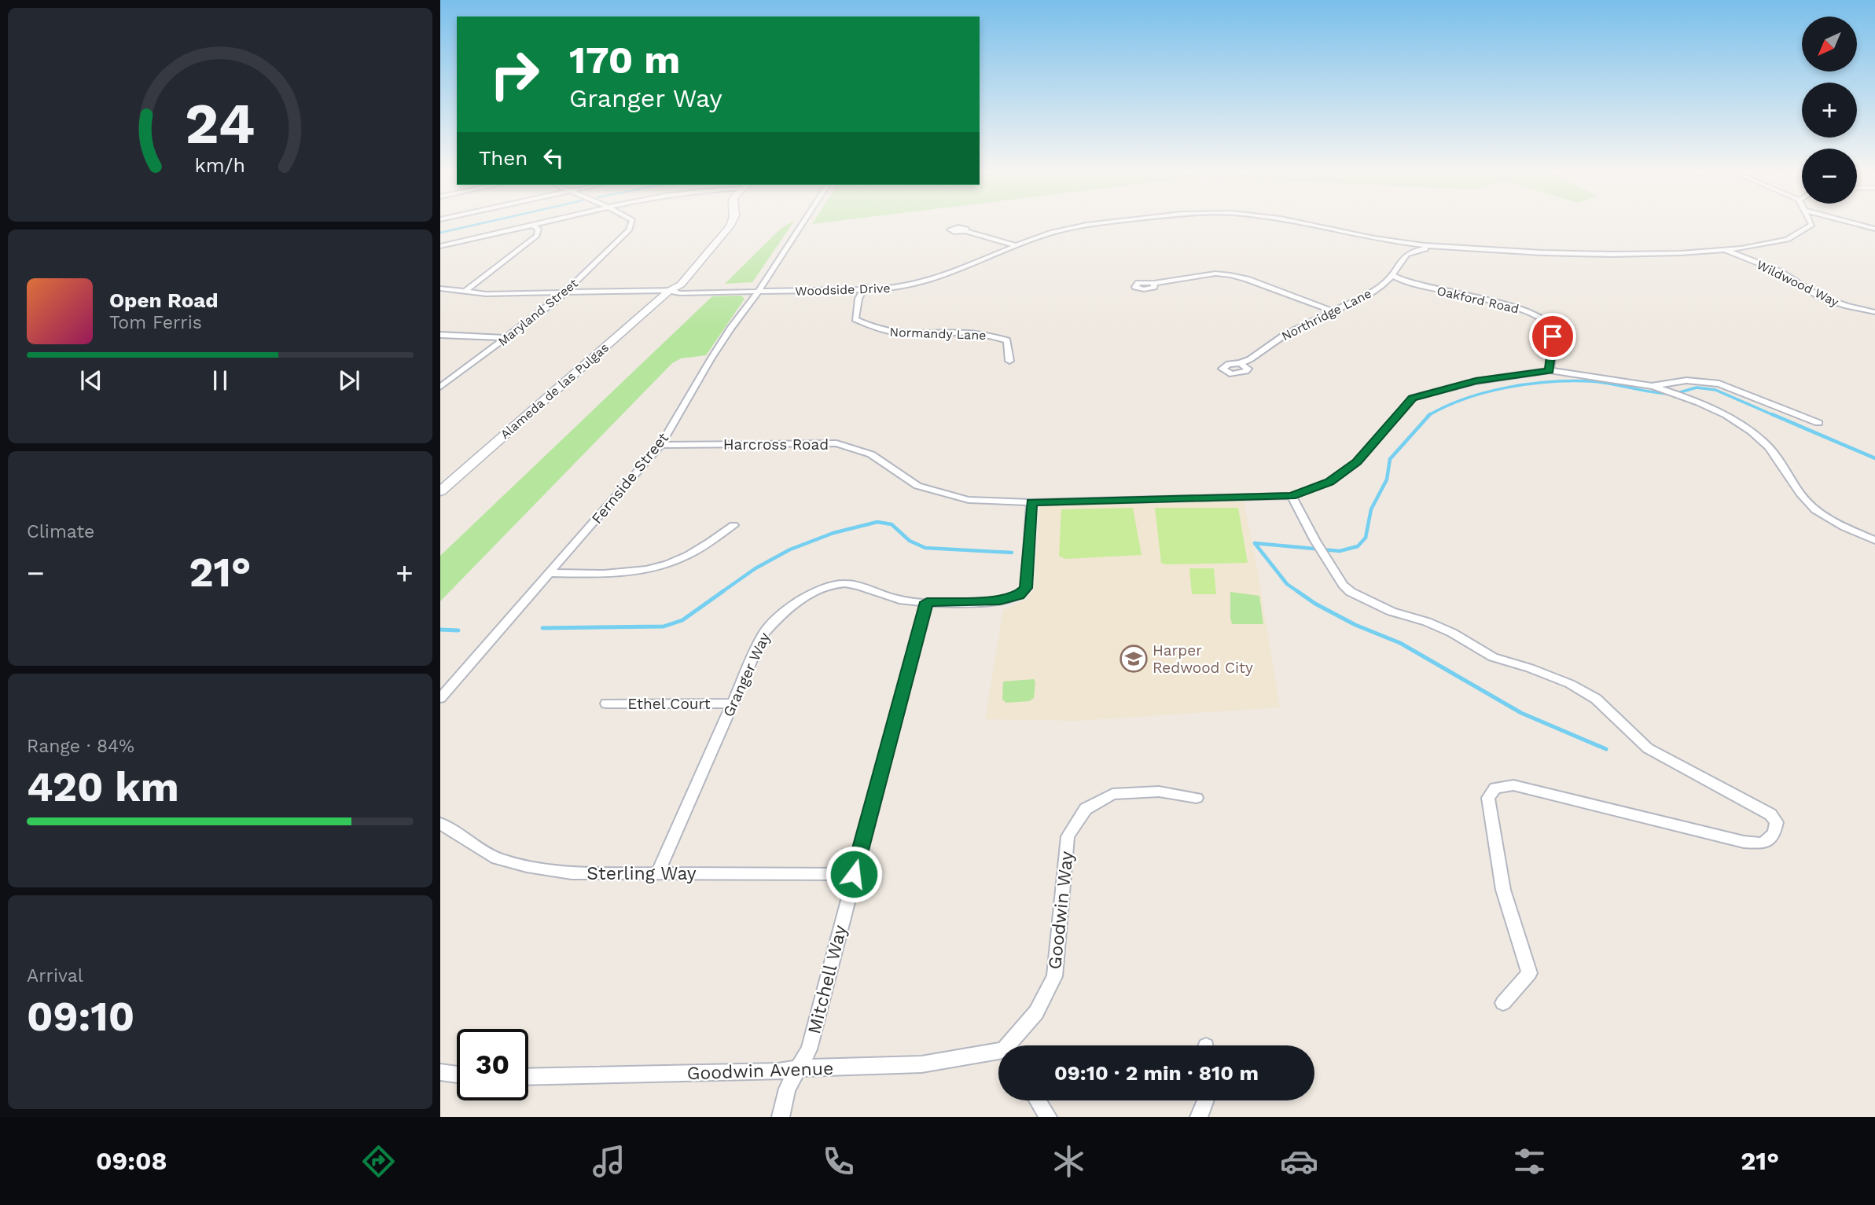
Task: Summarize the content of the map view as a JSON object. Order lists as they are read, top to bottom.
{
  "streets": {
    "main road": ["Alameda de las Pulgas"],
    "street": [
      "Wildwood Way",
      "Woodside Drive",
      "Oakford Road",
      "Maryland Street",
      "Northridge Lane",
      "Normandy Lane",
      "Harcross Road",
      "Fernside Street",
      "Granger Way",
      "Ethel Court",
      "Sterling Way",
      "Goodwin Way",
      "Mitchell Way",
      "Goodwin Avenue"
    ]
  },
  "crossings": [
    ["Wildwood Way", "Woodside Drive"],
    ["Woodside Drive", "Normandy Lane"],
    ["Woodside Drive", "Fernside Street"],
    ["Oakford Road", "Northridge Lane"],
    ["Oakford Road", "Harcross Road"],
    ["Harcross Road", "Fernside Street"],
    ["Harcross Road", "Granger Way"],
    ["Granger Way", "Ethel Court"],
    ["Granger Way", "Sterling Way"],
    ["Granger Way", "Mitchell Way"],
    ["Sterling Way", "Mitchell Way"],
    ["Mitchell Way", "Goodwin Avenue"]
  ],
  "places": {
    "school or university": ["Harper Redwood City"]
  },
  "north": "bottom left",
  "page": {
    "map_buttons": ["+", "−"],
    "turn": ["170 m", "Granger Way"],
    "then": "Then",
    "song": ["Open Road", "Tom Ferris"],
    "tile": [
      "Climate",
      ["Range · 84%", "420 km"],
      ["Arrival", "09:10"]
    ],
    "heat": ["−", "21°", "+"],
    "limit": "30",
    "trip": "09:10 · 2 min · 810 m",
    "tabs": ["09:08", "21°"],
    "gauge": ["24", "km/h"]
  }
}
